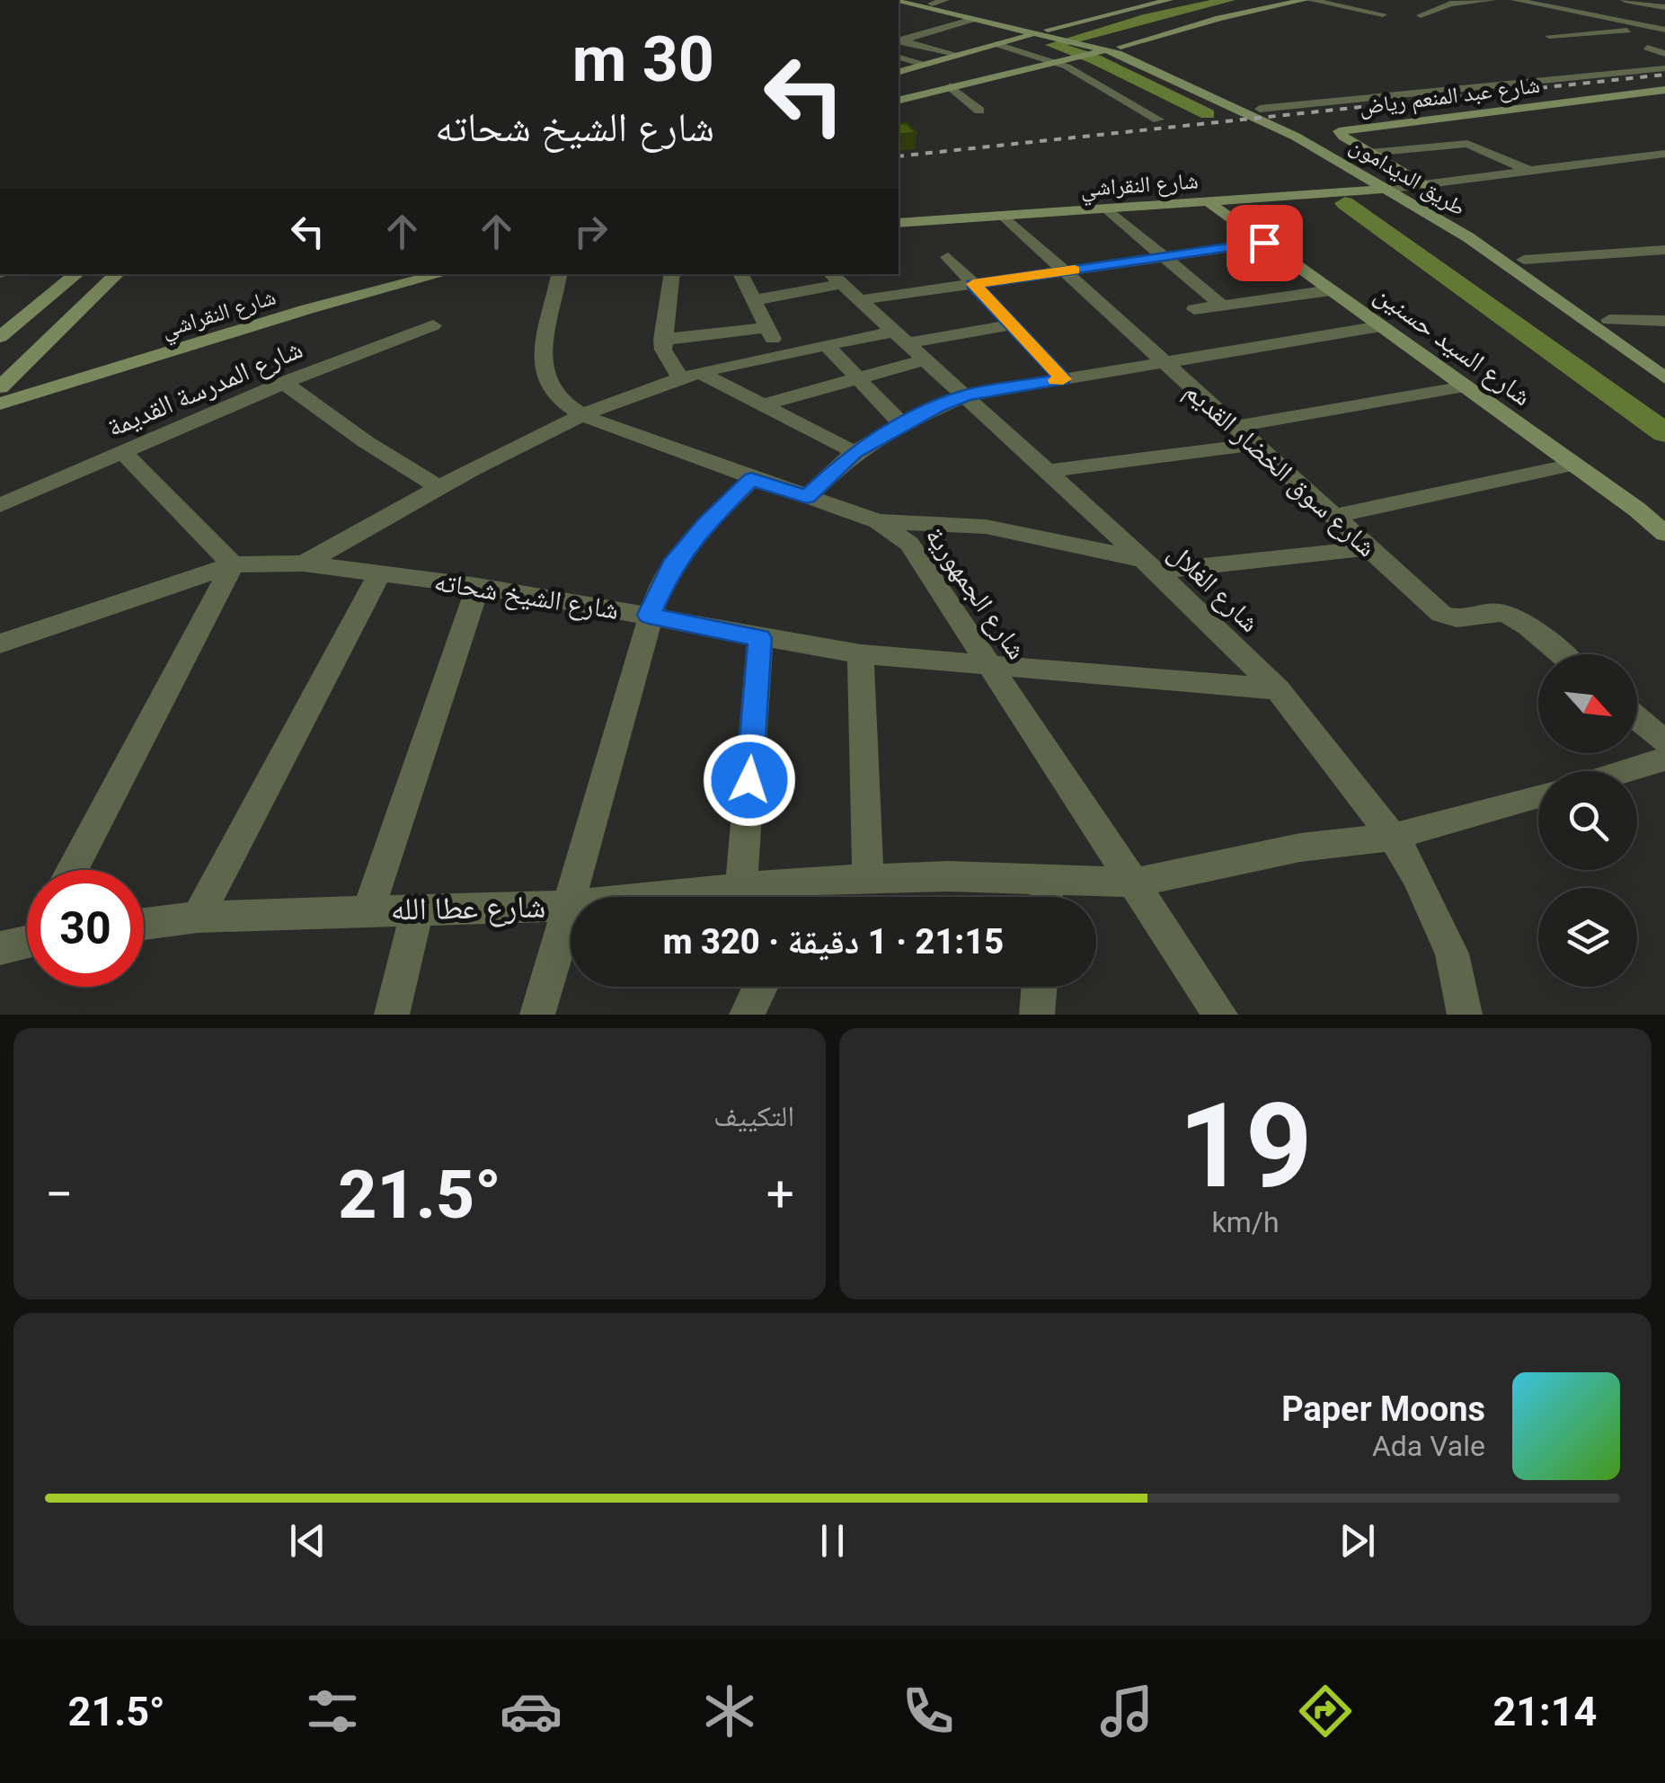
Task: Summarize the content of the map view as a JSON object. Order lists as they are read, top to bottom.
{
  "streets": {
    "main road": [
      "شارع عبد المنعم رياض",
      "طريق الديدامون",
      "شارع النقراشي",
      "شارع السيد حسنين"
    ],
    "street": [
      "شارع المدرسة القديمة",
      "شارع سوق الخضار القديم",
      "شارع الغلال",
      "شارع الجمهورية",
      "شارع الشيخ شحاته",
      "شارع عطا الله"
    ]
  },
  "crossings": [
    ["شارع عبد المنعم رياض", "طريق الديدامون"],
    ["طريق الديدامون", "شارع النقراشي"],
    ["شارع النقراشي", "شارع السيد حسنين"],
    ["شارع النقراشي", "شارع سوق الخضار القديم"],
    ["شارع الغلال", "شارع الشيخ شحاته"],
    ["شارع الغلال", "شارع عطا الله"],
    ["شارع الجمهورية", "شارع الشيخ شحاته"],
    ["شارع الجمهورية", "شارع عطا الله"]
  ],
  "north": "bottom right",
  "page": {
    "turn": ["30 m", "شارع الشيخ شحاته"],
    "limit": "30",
    "trip": "21:15 · 1 دقيقة · 320 m",
    "tile": [
      ["19", "km/h"],
      "التكييف"
    ],
    "heat": ["−", "21.5°", "+"],
    "song": ["Paper Moons", "Ada Vale"],
    "tabs": ["21:14", "21.5°"]
  }
}
